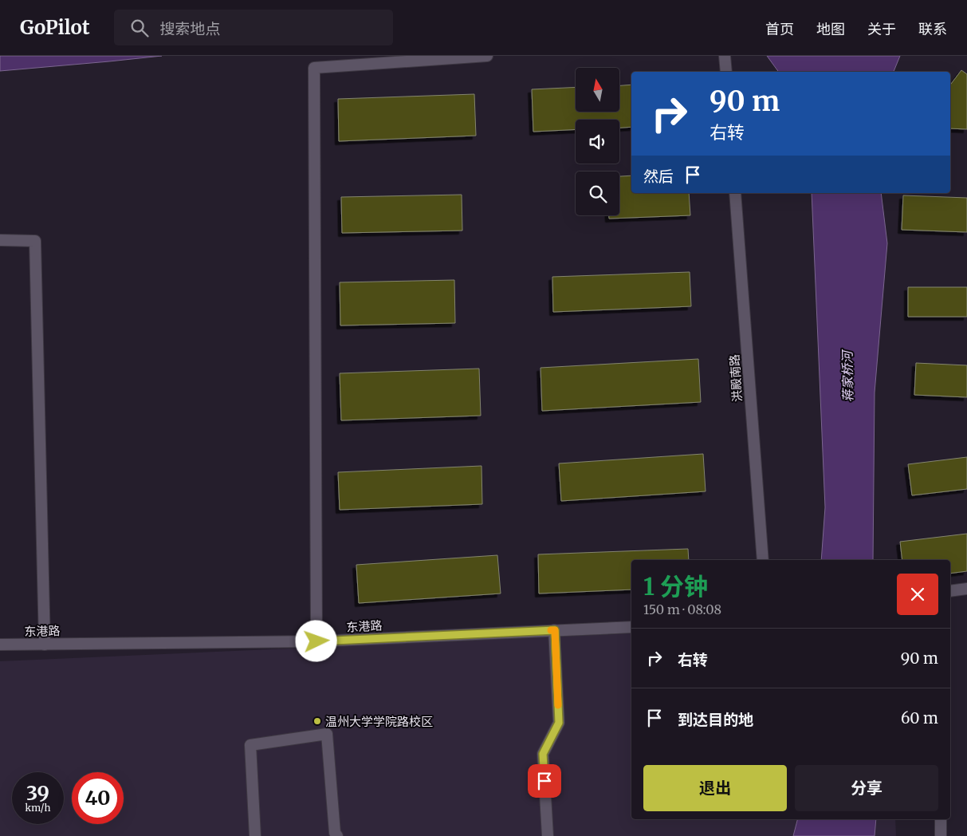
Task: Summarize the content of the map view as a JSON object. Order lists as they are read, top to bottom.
{
  "streets": {
    "street": ["洪殿南路", "东港路"]
  },
  "water": ["蒋家桥河"],
  "places": ["温州大学学院路校区"],
  "north": "top",
  "page": {
    "header": "GoPilot",
    "search": "搜索地点",
    "nav": [
      "首页",
      "地图",
      "关于",
      "联系"
    ],
    "turn": ["90 m", "右转"],
    "then": "然后",
    "heading": ["1 分钟", "150 m · 08:08"],
    "list": [
      {
        "name": "右转",
        "value": "90 m"
      },
      {
        "name": "到达目的地",
        "value": "60 m"
      }
    ],
    "buttons": ["退出", "分享"],
    "speed": "39 km/h",
    "limit": "40"
  }
}
